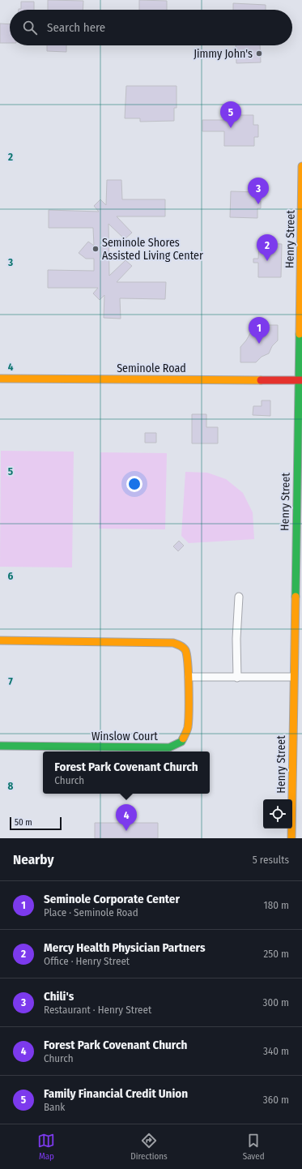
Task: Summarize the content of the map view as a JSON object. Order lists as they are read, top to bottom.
{
  "streets": {
    "street": ["Henry Street", "Seminole Road", "Winslow Court"]
  },
  "crossings": [
    ["Henry Street", "Seminole Road"]
  ],
  "places": ["Jimmy John's", "Seminole Shores Assisted Living Center"],
  "scale_bar": "50 m",
  "page": {
    "search": "Search here",
    "pins": [
      "5",
      "3",
      "2",
      "1",
      "4"
    ],
    "popup": ["Forest Park Covenant Church", "Church"],
    "scale": "50 m",
    "heading": ["Nearby", "5 results"],
    "list": [
      {
        "mark": "1",
        "name": "Seminole Corporate Center",
        "note": "Place · Seminole Road",
        "value": "180 m"
      },
      {
        "mark": "2",
        "name": "Mercy Health Physician Partners",
        "note": "Office · Henry Street",
        "value": "250 m"
      },
      {
        "mark": "3",
        "name": "Chili's",
        "note": "Restaurant · Henry Street",
        "value": "300 m"
      },
      {
        "mark": "4",
        "name": "Forest Park Covenant Church",
        "note": "Church",
        "value": "340 m"
      },
      {
        "mark": "5",
        "name": "Family Financial Credit Union",
        "note": "Bank",
        "value": "360 m"
      }
    ],
    "nav": ["Map", "Directions", "Saved"]
  },
  "grid": {
    "rows": [
      "2",
      "3",
      "4",
      "5",
      "6",
      "7",
      "8"
    ]
  }
}
